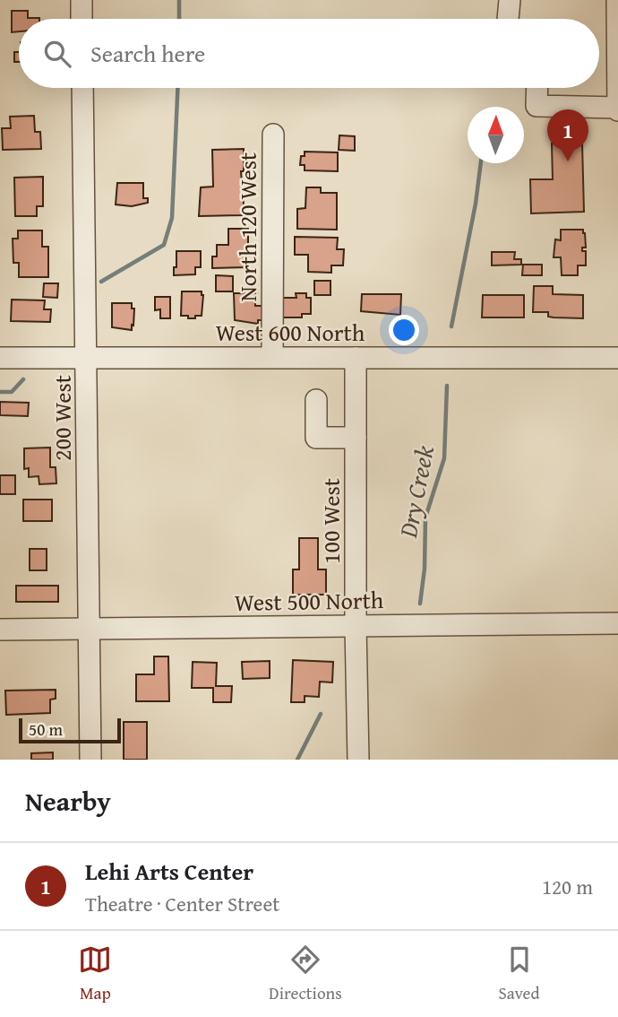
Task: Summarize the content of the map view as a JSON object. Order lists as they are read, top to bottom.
{
  "streets": {
    "street": [
      "North 120 West",
      "West 600 North",
      "200 West",
      "100 West",
      "West 500 North"
    ]
  },
  "crossings": [
    ["North 120 West", "West 600 North"],
    ["West 600 North", "200 West"],
    ["West 600 North", "100 West"],
    ["200 West", "West 500 North"],
    ["100 West", "West 500 North"]
  ],
  "water": ["Dry Creek"],
  "scale_bar": "50 m",
  "north": "top",
  "page": {
    "search": "Search here",
    "pins": "1",
    "scale": "50 m",
    "heading": "Nearby",
    "list": [
      {
        "mark": "1",
        "name": "Lehi Arts Center",
        "note": "Theatre · Center Street",
        "value": "120 m"
      }
    ],
    "nav": ["Map", "Directions", "Saved"]
  }
}
